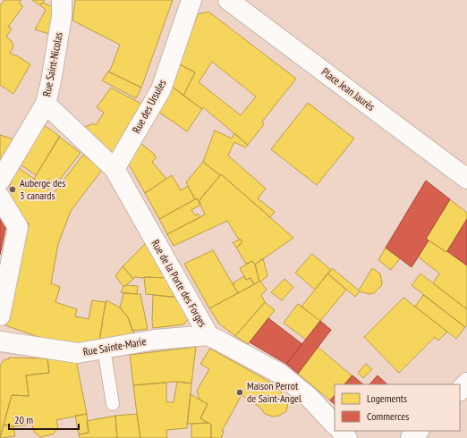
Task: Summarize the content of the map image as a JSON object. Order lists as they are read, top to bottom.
{
  "streets": {
    "street": [
      "Rue Saint-Nicolas",
      "Place Jean Jaurès",
      "Rue des Ursules",
      "Rue de la Porte des Forges",
      "Rue Sainte-Marie"
    ]
  },
  "crossings": [
    ["Rue Saint-Nicolas", "Rue de la Porte des Forges"],
    ["Rue des Ursules", "Rue de la Porte des Forges"],
    ["Rue de la Porte des Forges", "Rue Sainte-Marie"]
  ],
  "places": ["Auberge des 3 canards", "Maison Perrot de Saint-Angel"],
  "legend": ["Logements", "Commerces"],
  "scale_bar": "20 m"
}
